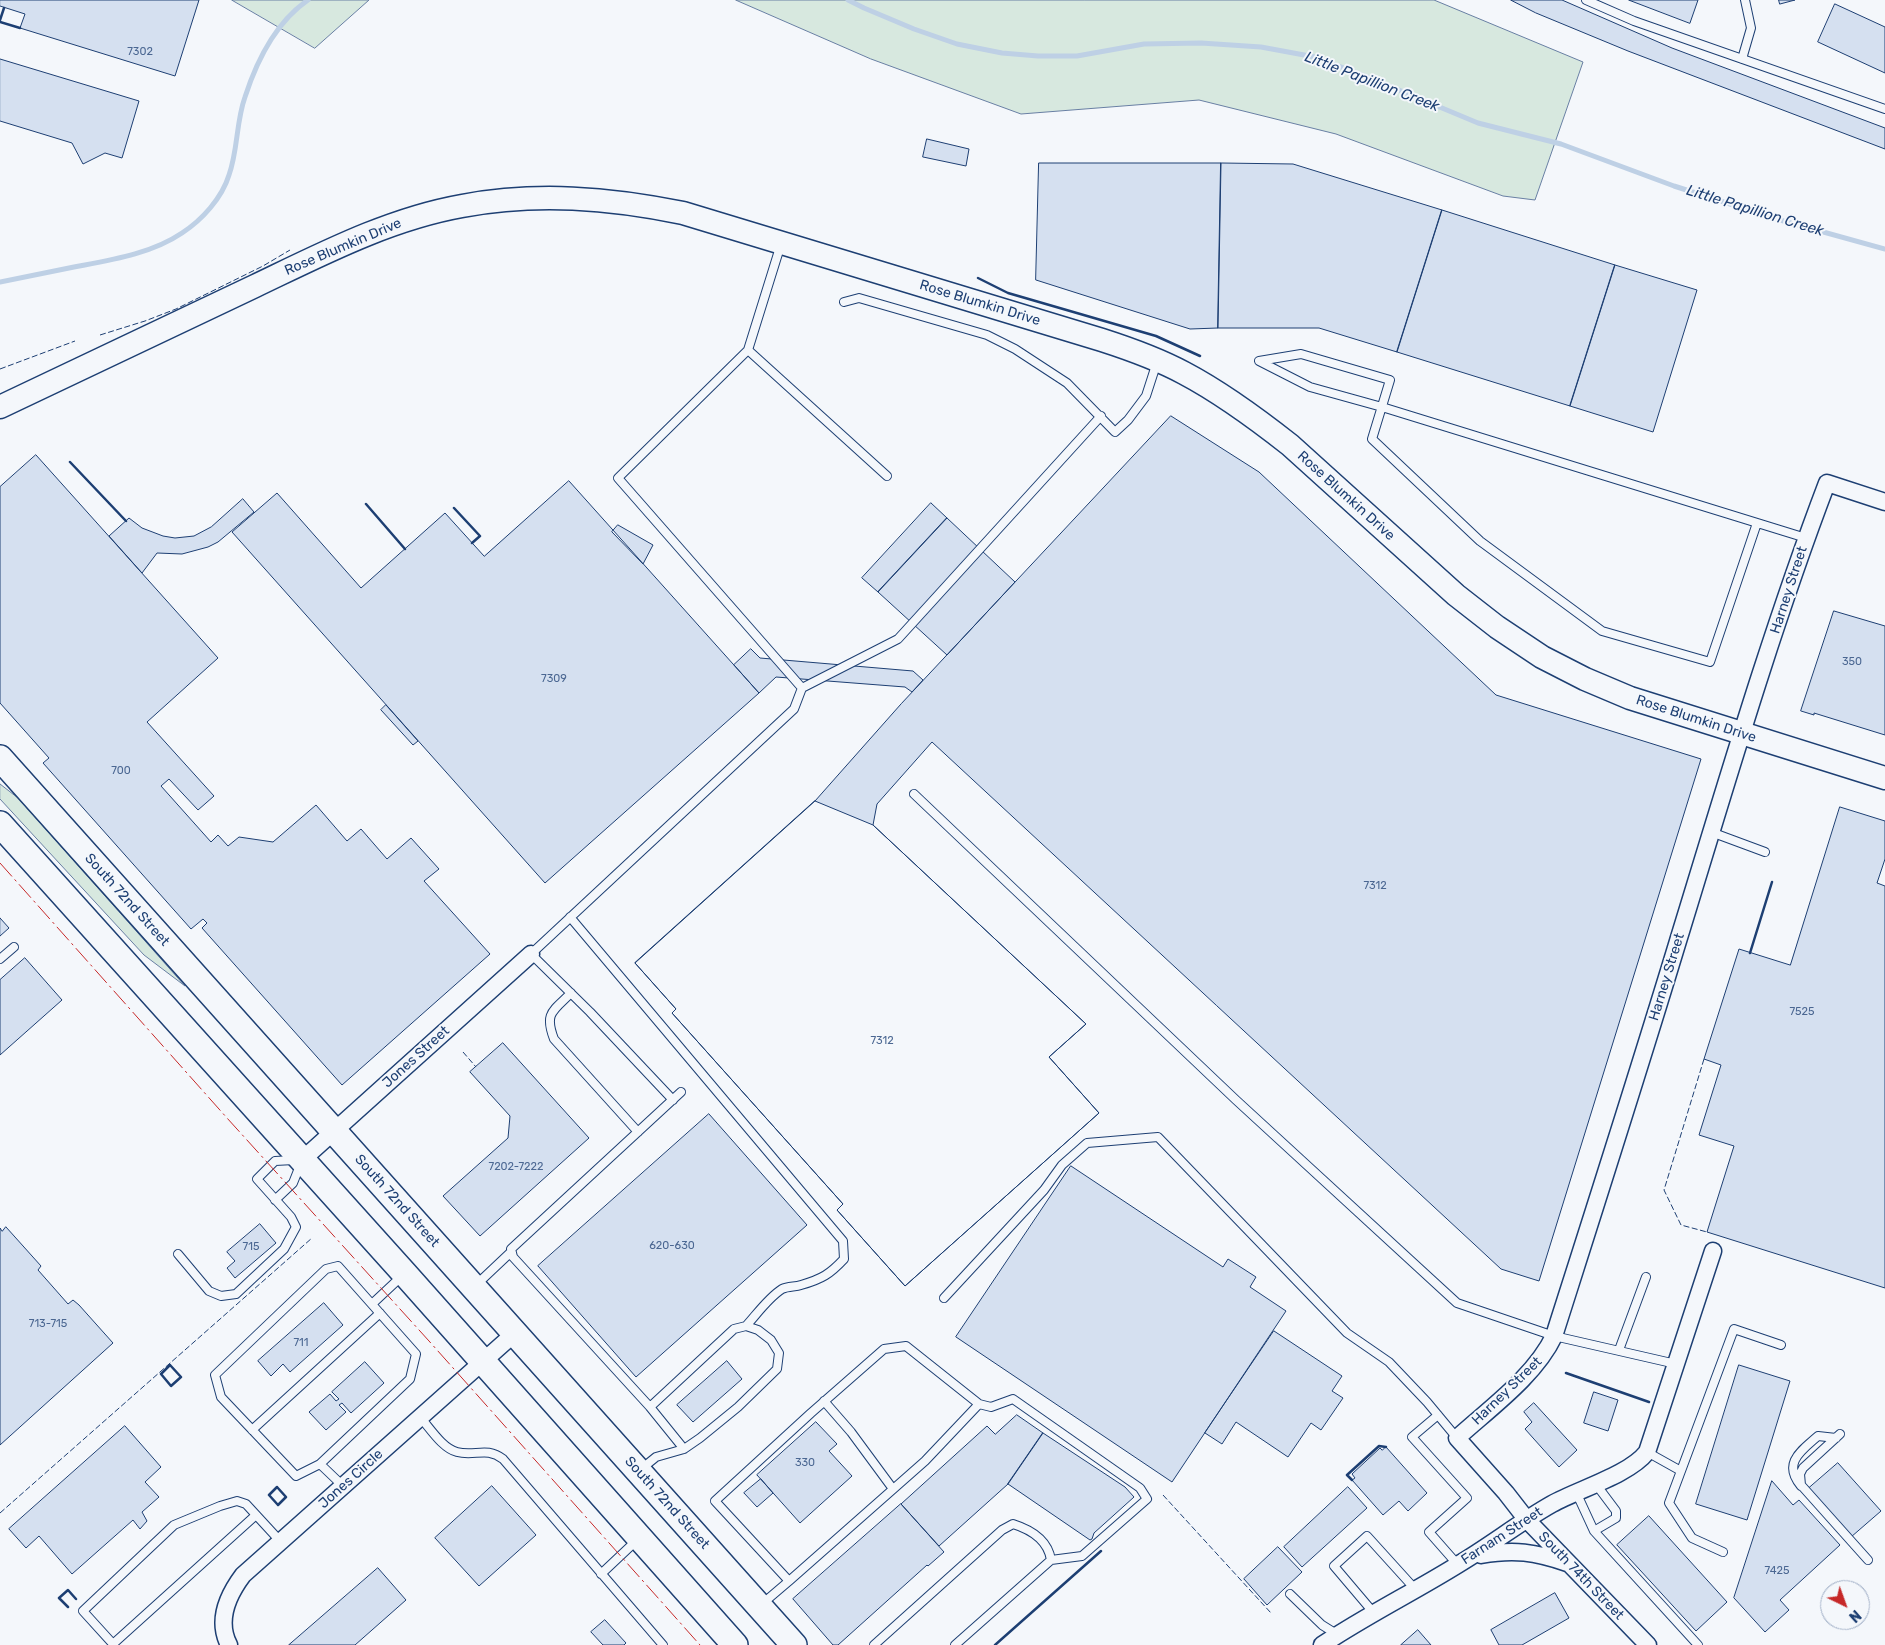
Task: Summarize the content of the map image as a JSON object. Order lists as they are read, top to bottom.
{
  "streets": {
    "main road": ["Rose Blumkin Drive", "South 72nd Street"],
    "street": [
      "Harney Street",
      "Jones Street",
      "Jones Circle",
      "Farnam Street",
      "South 74th Street"
    ]
  },
  "crossings": [
    ["Rose Blumkin Drive", "Harney Street"],
    ["Harney Street", "South 74th Street"],
    ["South 72nd Street", "Jones Street"],
    ["South 72nd Street", "Jones Circle"],
    ["Farnam Street", "South 74th Street"]
  ],
  "water": ["Little Papillion Creek"],
  "house_numbers": [
    "7302",
    "350",
    "7309",
    "700",
    "7312",
    "7525",
    "7312",
    "7202-7222",
    "620-630",
    "715",
    "713-715",
    "711",
    "330",
    "7425"
  ],
  "north": "bottom right"
}
